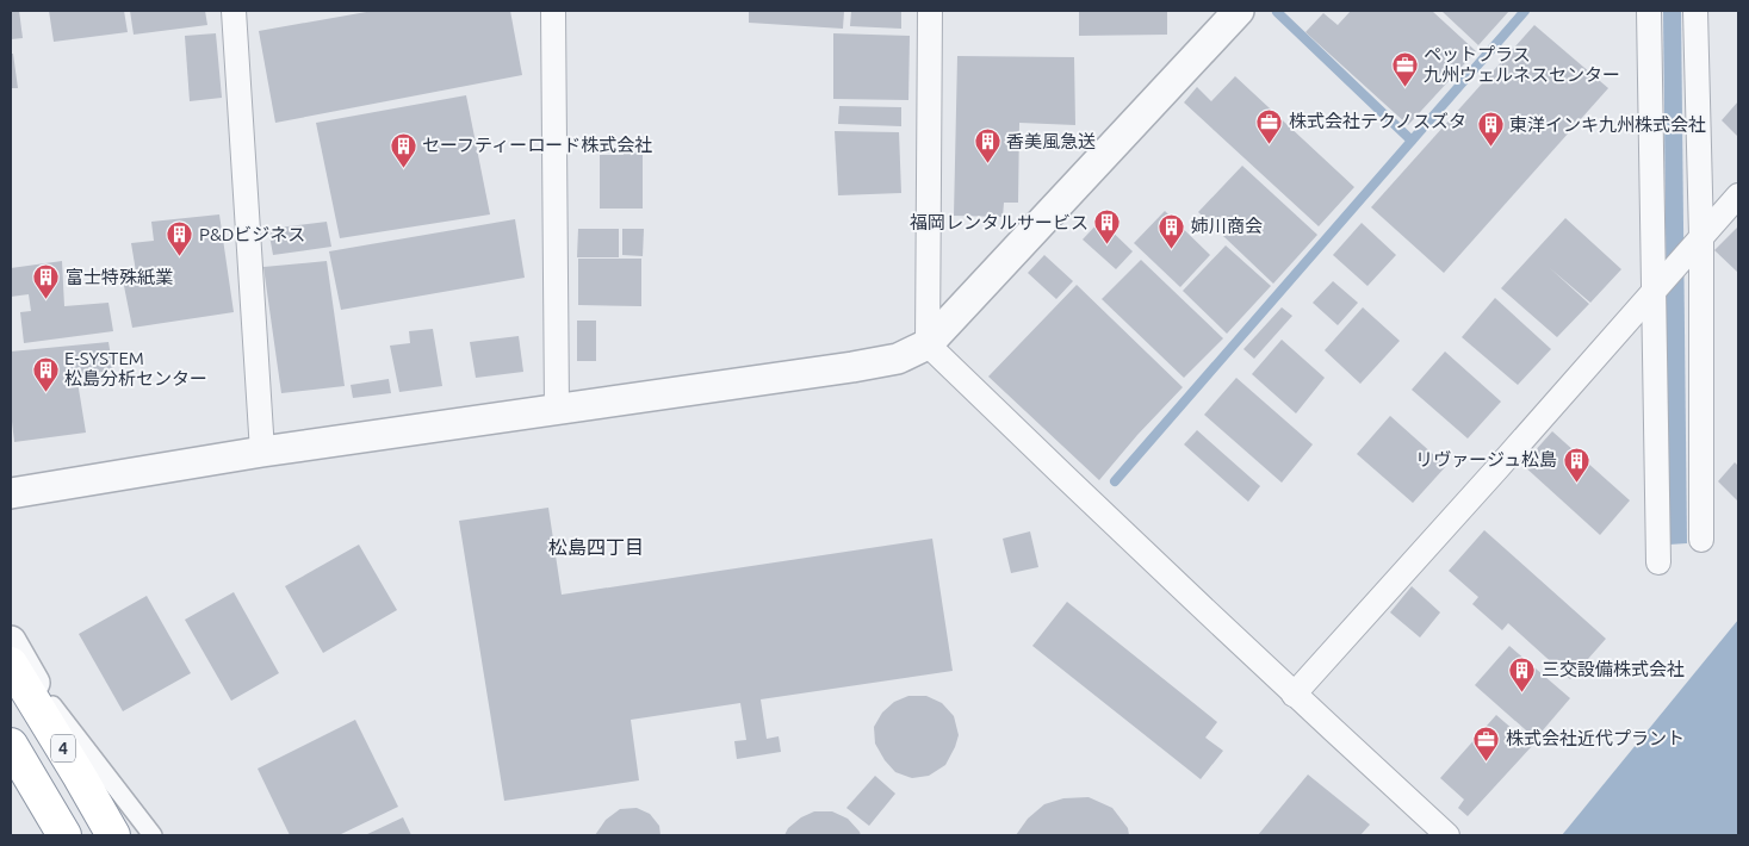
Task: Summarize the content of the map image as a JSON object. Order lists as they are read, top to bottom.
{
  "streets": {
    "highway": ["4"]
  },
  "districts": ["松島四丁目"],
  "places": {
    "office": ["ペットプラス 九州ウェルネスセンター", "株式会社テクノスズタ", "株式会社近代プラント"],
    "building": [
      "東洋インキ九州株式会社",
      "香美風急送",
      "セーフティーロード株式会社",
      "福岡レンタルサービス",
      "姉川商会",
      "P&Dビジネス",
      "富士特殊紙業",
      "E-SYSTEM 松島分析センター",
      "リヴァージュ松島",
      "三交設備株式会社"
    ]
  }
}
